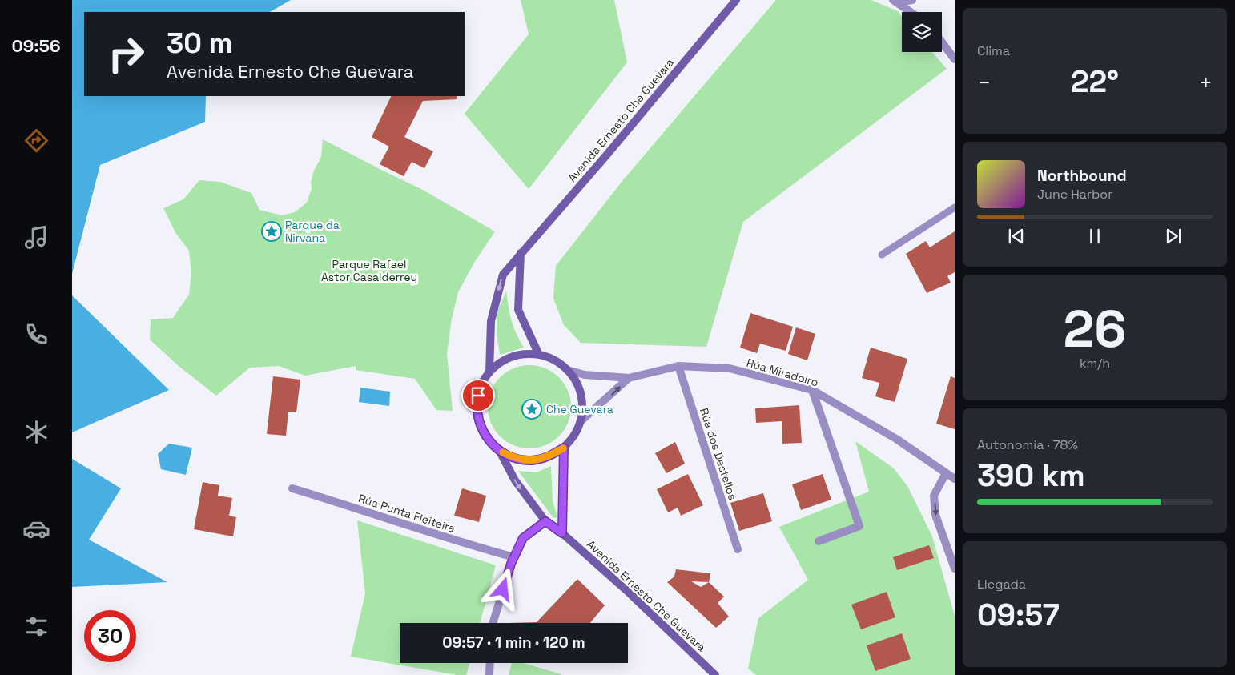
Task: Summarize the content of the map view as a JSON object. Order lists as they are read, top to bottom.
{
  "streets": {
    "main road": ["Avenida Ernesto Che Guevara"],
    "street": ["Rúa Miradoiro", "Rúa dos Destellos", "Rúa Punta Fieiteira"]
  },
  "crossings": [
    ["Avenida Ernesto Che Guevara", "Rúa Miradoiro"],
    ["Rúa Miradoiro", "Rúa dos Destellos"]
  ],
  "parks": ["Parque Rafael Astor Casalderrey"],
  "places": {
    "place": ["Parque da Nirvana", "Che Guevara"]
  },
  "page": {
    "tabs": "09:56",
    "tile": [
      "Clima",
      ["26", "km/h"],
      ["Autonomía · 78%", "390 km"],
      ["Llegada", "09:57"]
    ],
    "turn": ["30 m", "Avenida Ernesto Che Guevara"],
    "heat": ["−", "22°", "+"],
    "song": ["Northbound", "June Harbor"],
    "limit": "30",
    "trip": "09:57 · 1 min · 120 m"
  }
}
